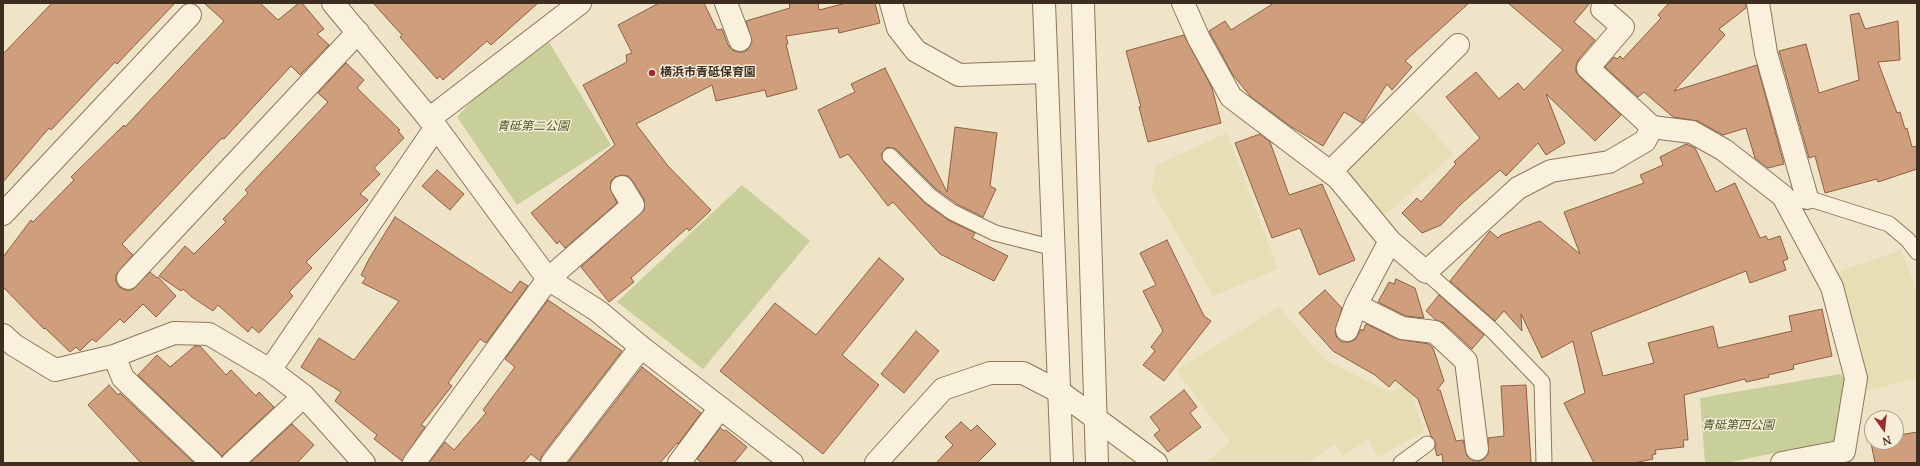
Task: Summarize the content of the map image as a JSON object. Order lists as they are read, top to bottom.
{
  "parks": ["青砥第二公園", "青砥第四公園"],
  "places": ["横浜市青砥保育園"],
  "north": "bottom"
}
